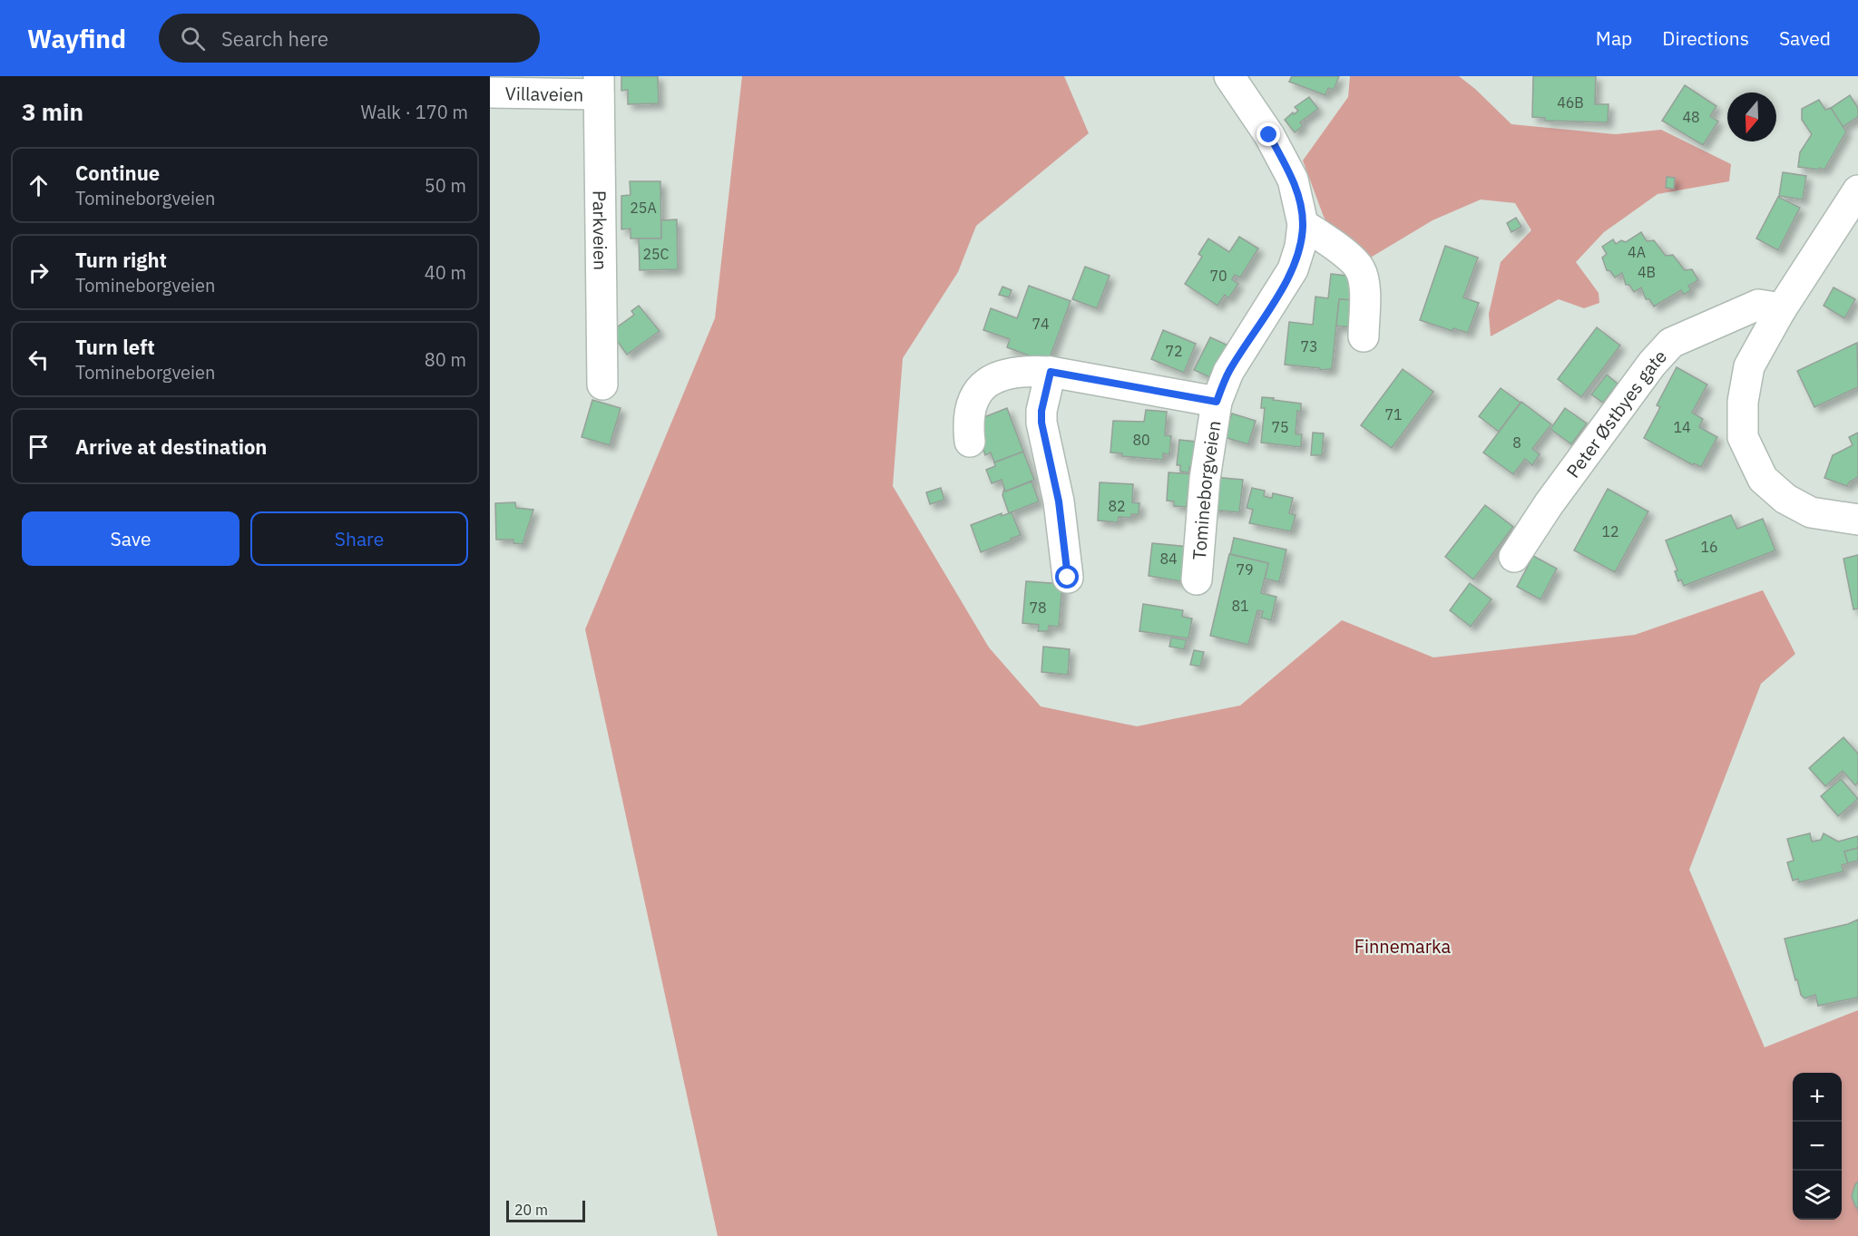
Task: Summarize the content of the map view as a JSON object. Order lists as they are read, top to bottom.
{
  "streets": {
    "street": [
      "Villaveien",
      "Parkveien",
      "Peter Østbyes gate",
      "Tomineborgveien"
    ]
  },
  "crossings": [
    ["Villaveien", "Parkveien"]
  ],
  "parks": ["Finnemarka"],
  "house_numbers": [
    "46B",
    "48",
    "25A",
    "4A",
    "25C",
    "4B",
    "70",
    "74",
    "73",
    "72",
    "71",
    "75",
    "14",
    "80",
    "8",
    "82",
    "12",
    "16",
    "84",
    "79",
    "81",
    "78"
  ],
  "scale_bar": "20 m",
  "north": "bottom",
  "page": {
    "header": "Wayfind",
    "search": "Search here",
    "nav": ["Map", "Directions", "Saved"],
    "heading": ["3 min", "Walk · 170 m"],
    "list": [
      ["Continue", "Tomineborgveien", "50 m"],
      ["Turn right", "Tomineborgveien", "40 m"],
      ["Turn left", "Tomineborgveien", "80 m"],
      "Arrive at destination"
    ],
    "buttons": ["Save", "Share"],
    "map_buttons": ["+", "−"],
    "scale": "20 m"
  }
}
